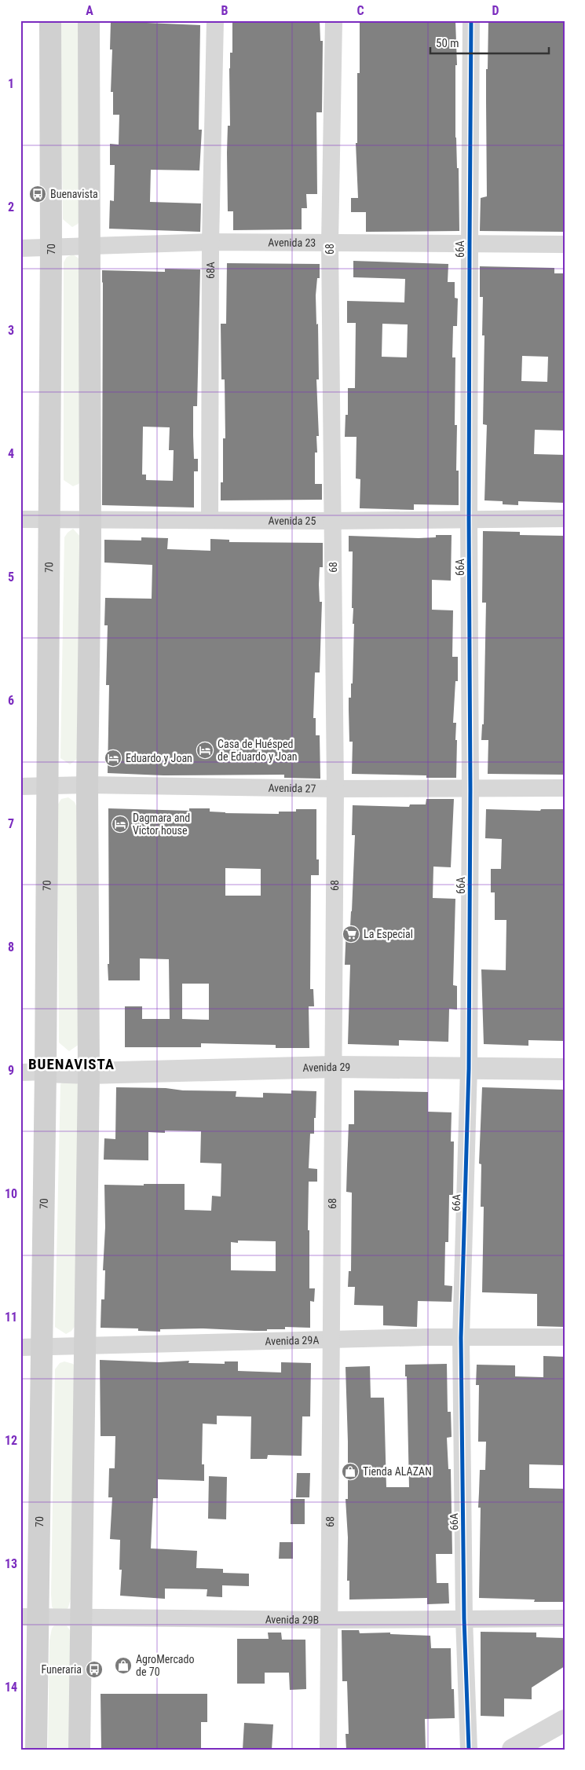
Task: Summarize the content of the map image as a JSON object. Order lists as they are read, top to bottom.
{
  "streets": {
    "main road": ["70"],
    "street": [
      "Avenida 23",
      "68",
      "66A",
      "68A",
      "Avenida 25",
      "Avenida 27",
      "Avenida 29",
      "Avenida 29A",
      "Avenida 29B"
    ]
  },
  "crossings": [
    ["Avenida 23", "70"],
    ["Avenida 23", "68"],
    ["Avenida 23", "66A"],
    ["Avenida 23", "68A"],
    ["70", "Avenida 25"],
    ["70", "Avenida 27"],
    ["70", "Avenida 29"],
    ["70", "Avenida 29A"],
    ["70", "Avenida 29B"],
    ["68", "Avenida 25"],
    ["68", "Avenida 27"],
    ["68", "Avenida 29"],
    ["68", "Avenida 29A"],
    ["68", "Avenida 29B"],
    ["66A", "Avenida 25"],
    ["66A", "Avenida 27"],
    ["66A", "Avenida 29"],
    ["66A", "Avenida 29A"],
    ["66A", "Avenida 29B"],
    ["68A", "Avenida 25"]
  ],
  "districts": ["BUENAVISTA"],
  "places": {
    "bus stop": ["Buenavista", "Funeraria"],
    "hotel": ["Casa de Huésped de Eduardo y Joan", "Eduardo y Joan", "Dagmara and Victor house"],
    "supermarket": ["La Especial"],
    "shop": ["Tienda ALAZAN", "AgroMercado de 70"]
  },
  "scale_bar": "50 m",
  "grid": {
    "columns": [
      "A",
      "B",
      "C",
      "D"
    ],
    "rows": [
      "1",
      "2",
      "3",
      "4",
      "5",
      "6",
      "7",
      "8",
      "9",
      "10",
      "11",
      "12",
      "13",
      "14"
    ]
  }
}
